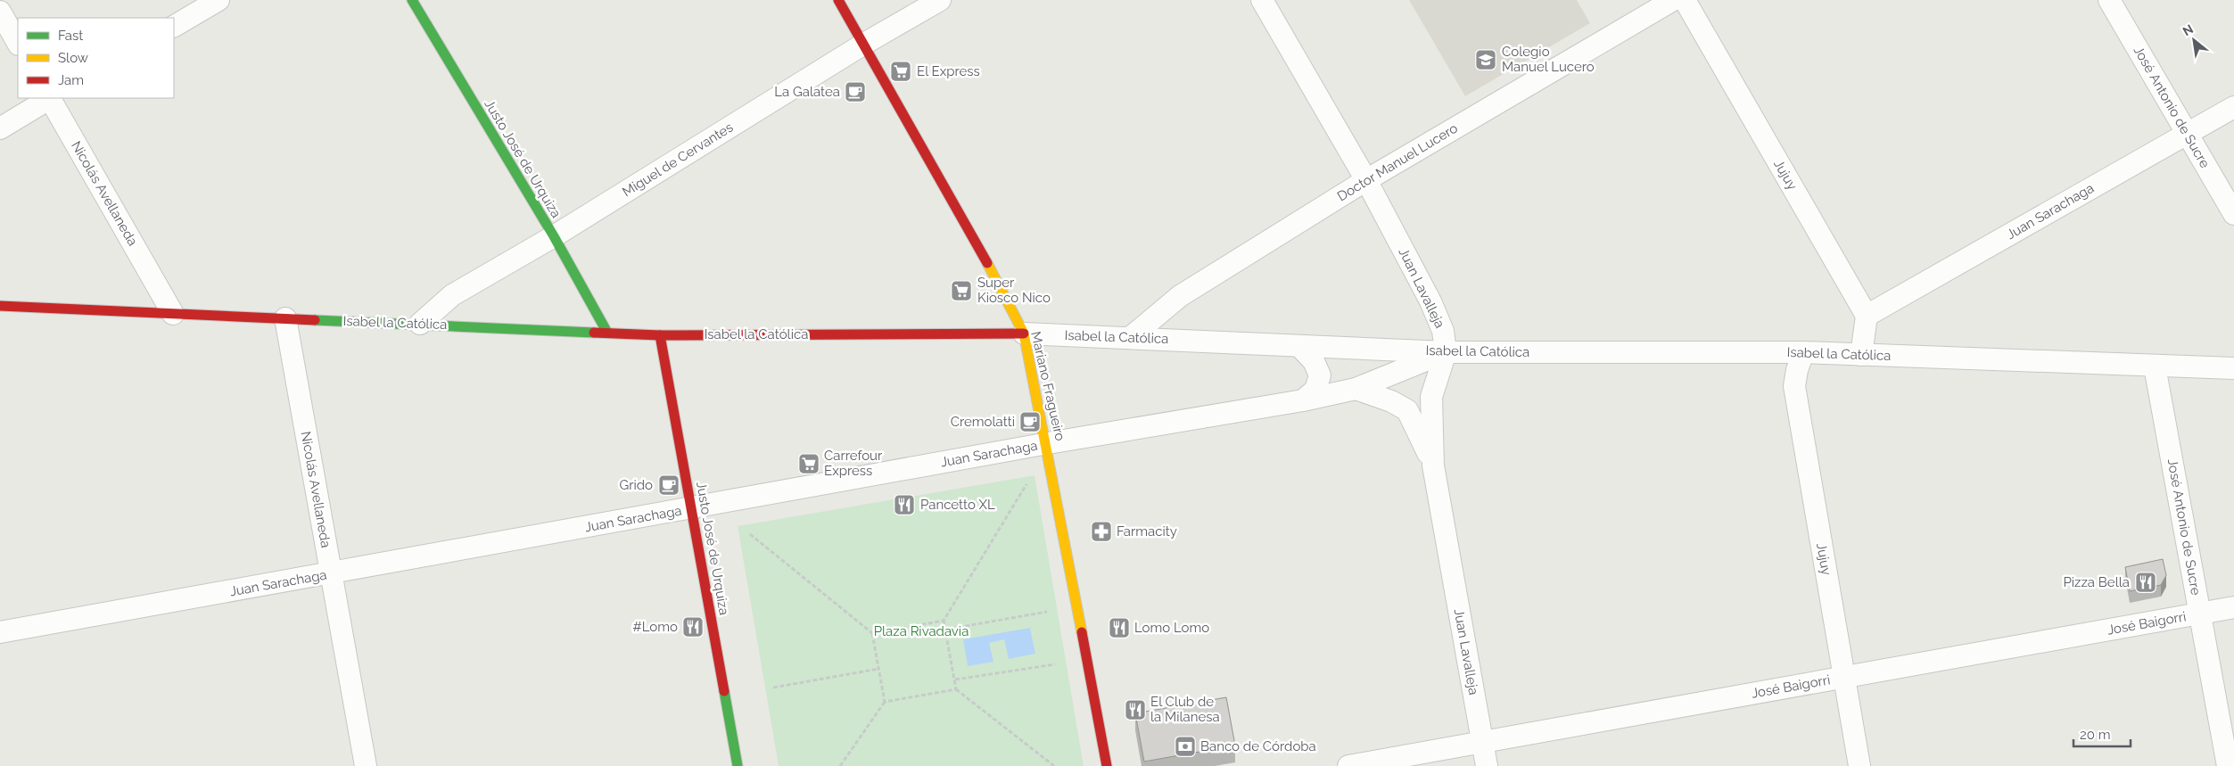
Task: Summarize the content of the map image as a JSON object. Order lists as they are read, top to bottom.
{
  "streets": {
    "main road": ["Justo José de Urquiza", "Isabel la Católica", "Mariano Fragueiro"],
    "street": [
      "José Antonio de Sucre",
      "Miguel de Cervantes",
      "Doctor Manuel Lucero",
      "Jujuy",
      "Nicolás Avellaneda",
      "Juan Sarachaga",
      "Juan Lavalleja",
      "José Baigorri"
    ]
  },
  "crossings": [
    ["José Antonio de Sucre", "Juan Sarachaga"],
    ["José Antonio de Sucre", "Isabel la Católica"],
    ["José Antonio de Sucre", "José Baigorri"],
    ["Justo José de Urquiza", "Miguel de Cervantes"],
    ["Justo José de Urquiza", "Juan Sarachaga"],
    ["Justo José de Urquiza", "Isabel la Católica"],
    ["Miguel de Cervantes", "Isabel la Católica"],
    ["Miguel de Cervantes", "Mariano Fragueiro"],
    ["Doctor Manuel Lucero", "Juan Lavalleja"],
    ["Doctor Manuel Lucero", "Isabel la Católica"],
    ["Jujuy", "Juan Sarachaga"],
    ["Jujuy", "Isabel la Católica"],
    ["Jujuy", "José Baigorri"],
    ["Nicolás Avellaneda", "Juan Sarachaga"],
    ["Nicolás Avellaneda", "Isabel la Católica"],
    ["Juan Sarachaga", "Juan Lavalleja"],
    ["Juan Sarachaga", "Isabel la Católica"],
    ["Juan Sarachaga", "Mariano Fragueiro"],
    ["Juan Lavalleja", "Isabel la Católica"],
    ["Juan Lavalleja", "José Baigorri"],
    ["Isabel la Católica", "Mariano Fragueiro"]
  ],
  "parks": ["Plaza Rivadavia"],
  "places": {
    "school or university": ["Colegio Manuel Lucero"],
    "supermarket": ["El Express", "Super Kiosco Nico", "Carrefour Express"],
    "cafe": ["La Galatea", "Cremolatti", "Grido"],
    "restaurant": [
      "Pancetto XL",
      "Pizza Bella",
      "#Lomo",
      "Lomo Lomo",
      "El Club de la Milanesa"
    ],
    "pharmacy": ["Farmacity"],
    "bank": ["Banco de Córdoba"]
  },
  "legend": ["Fast", "Slow", "Jam"],
  "scale_bar": "20 m",
  "north": "top left"
}
